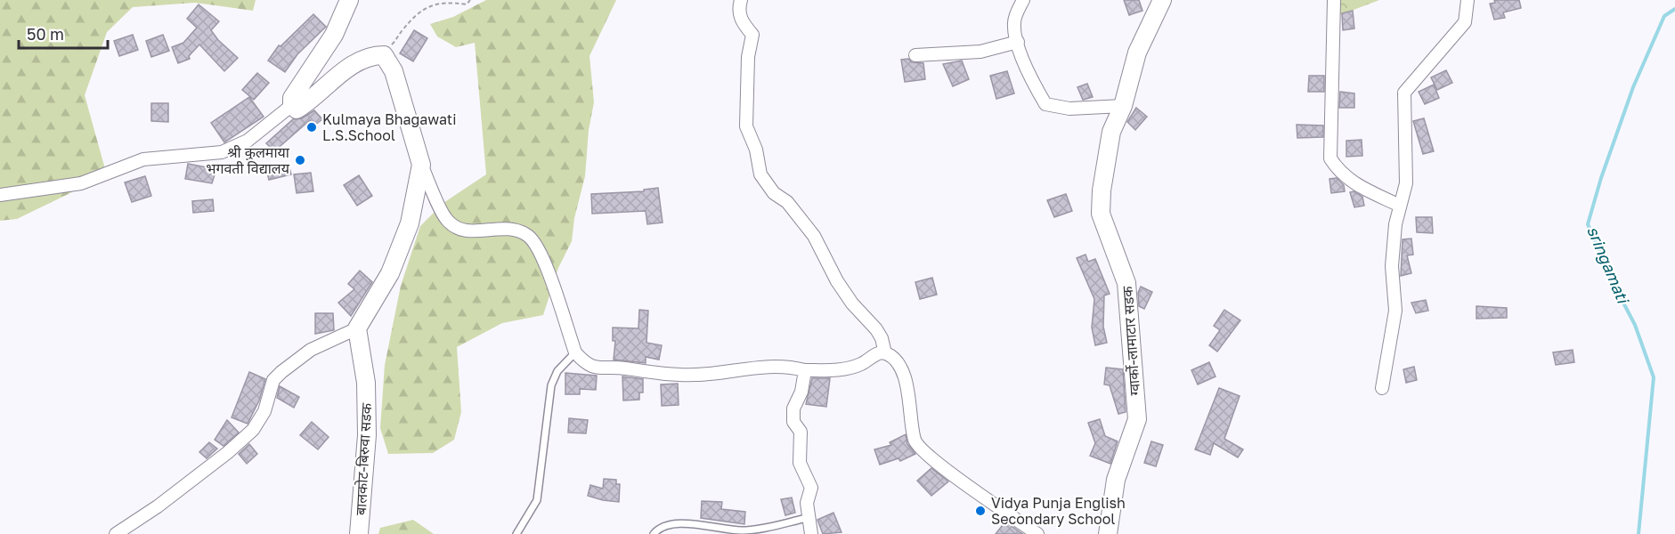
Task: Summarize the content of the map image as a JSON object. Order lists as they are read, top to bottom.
{
  "streets": {
    "main road": ["ग्वार्को-लामाटार सडक", "बालकोट-बिरुवा सडक"]
  },
  "water": ["sringamati"],
  "places": ["Kulmaya Bhagawati L.S.School", "श्री कुलमाया भगवती विद्यालय", "Vidya Punja English Secondary School"],
  "scale_bar": "50 m"
}
